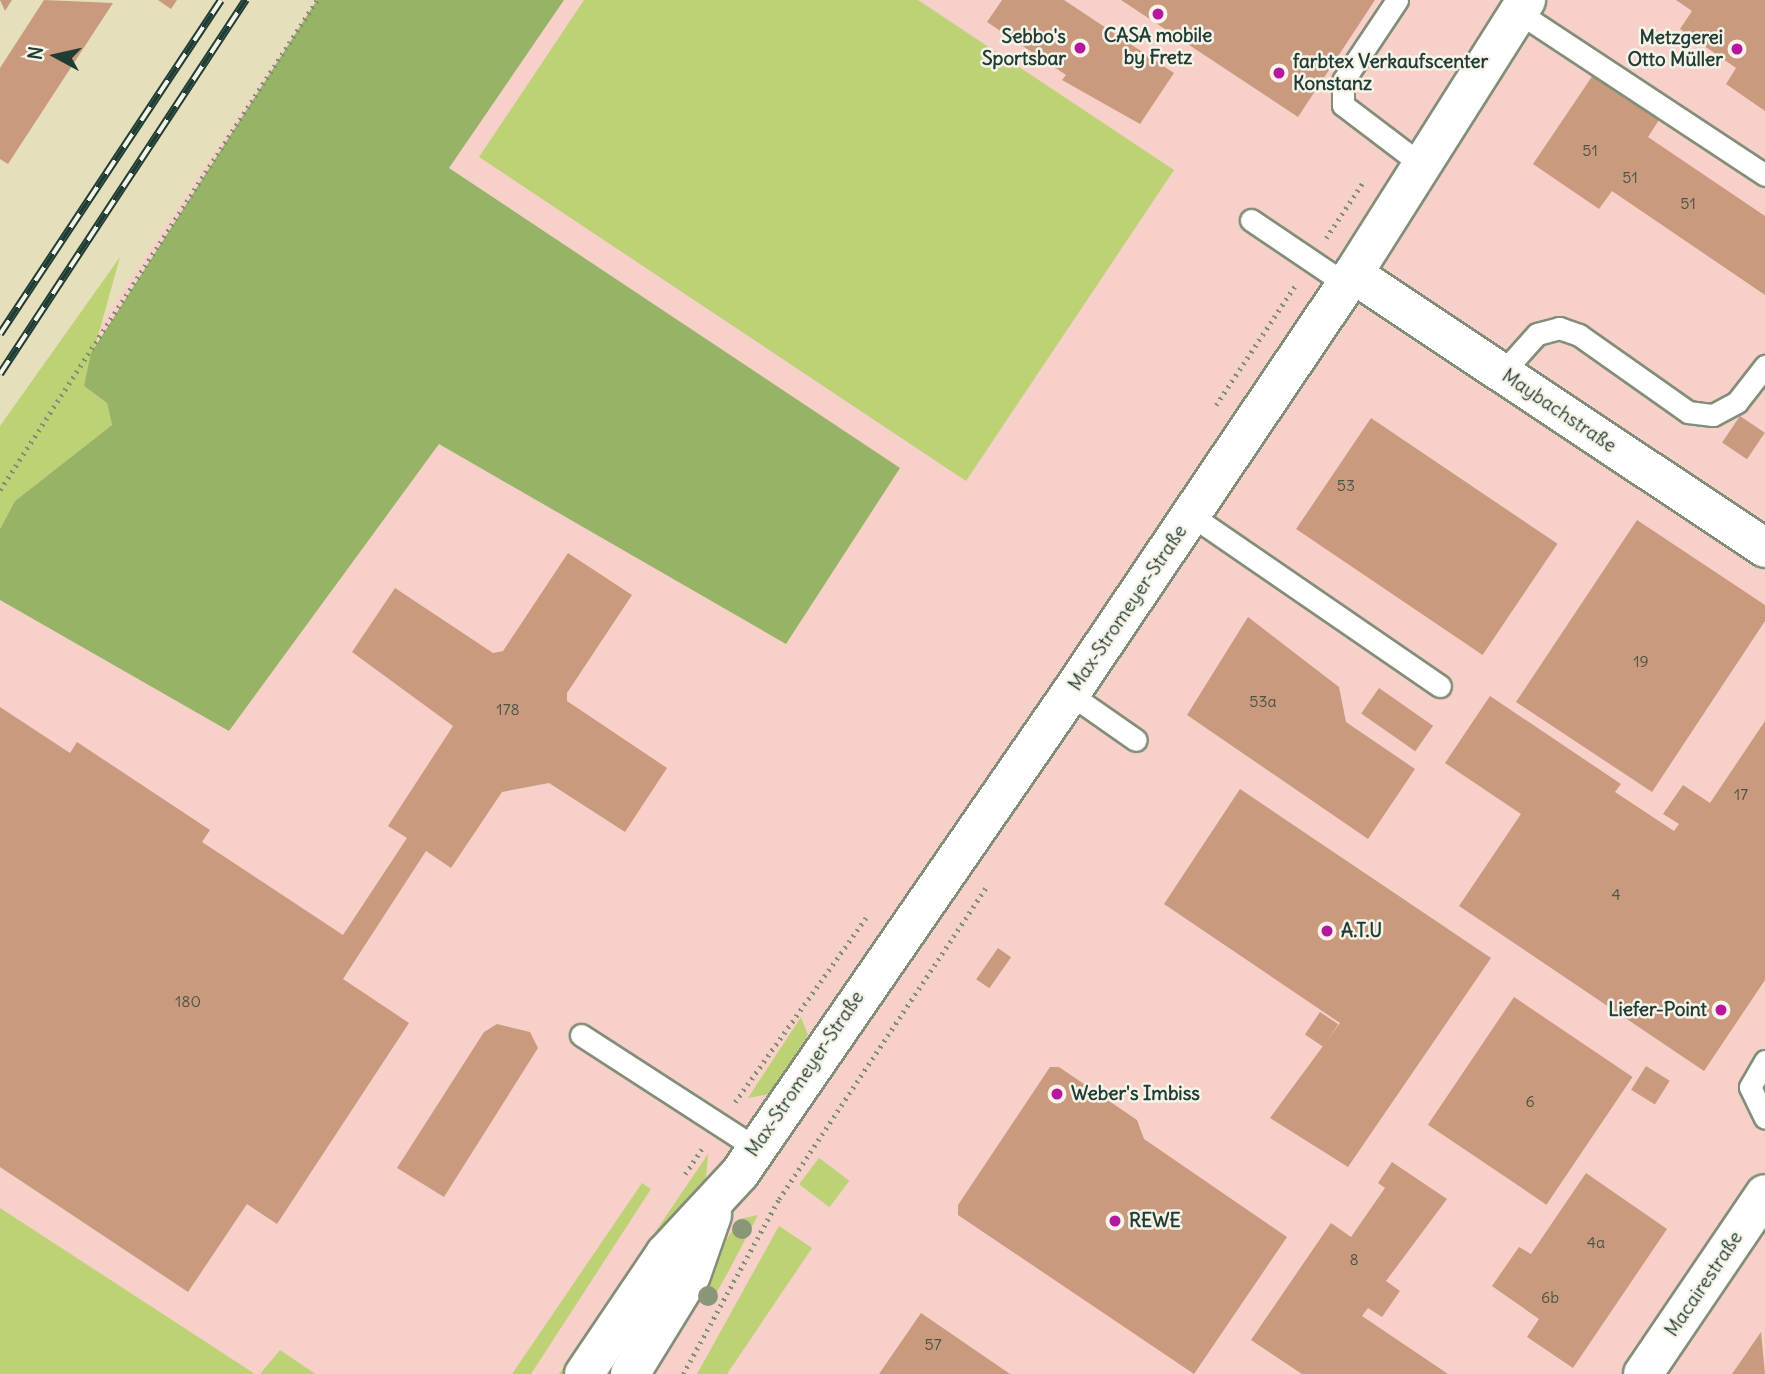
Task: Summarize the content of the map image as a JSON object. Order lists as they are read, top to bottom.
{
  "streets": {
    "street": ["Maybachstraße", "Max-Stromeyer-Straße", "Macairestraße"]
  },
  "crossings": [
    ["Maybachstraße", "Max-Stromeyer-Straße"]
  ],
  "places": [
    "CASA mobile by Fretz",
    "Sebbo's Sportsbar",
    "Metzgerei Otto Müller",
    "farbtex Verkaufscenter Konstanz",
    "A.T.U",
    "Liefer-Point",
    "Weber's Imbiss",
    "REWE"
  ],
  "house_numbers": [
    "51",
    "51",
    "51",
    "53",
    "19",
    "53a",
    "178",
    "17",
    "4",
    "180",
    "6",
    "4a",
    "8",
    "6b",
    "57"
  ],
  "north": "left"
}
